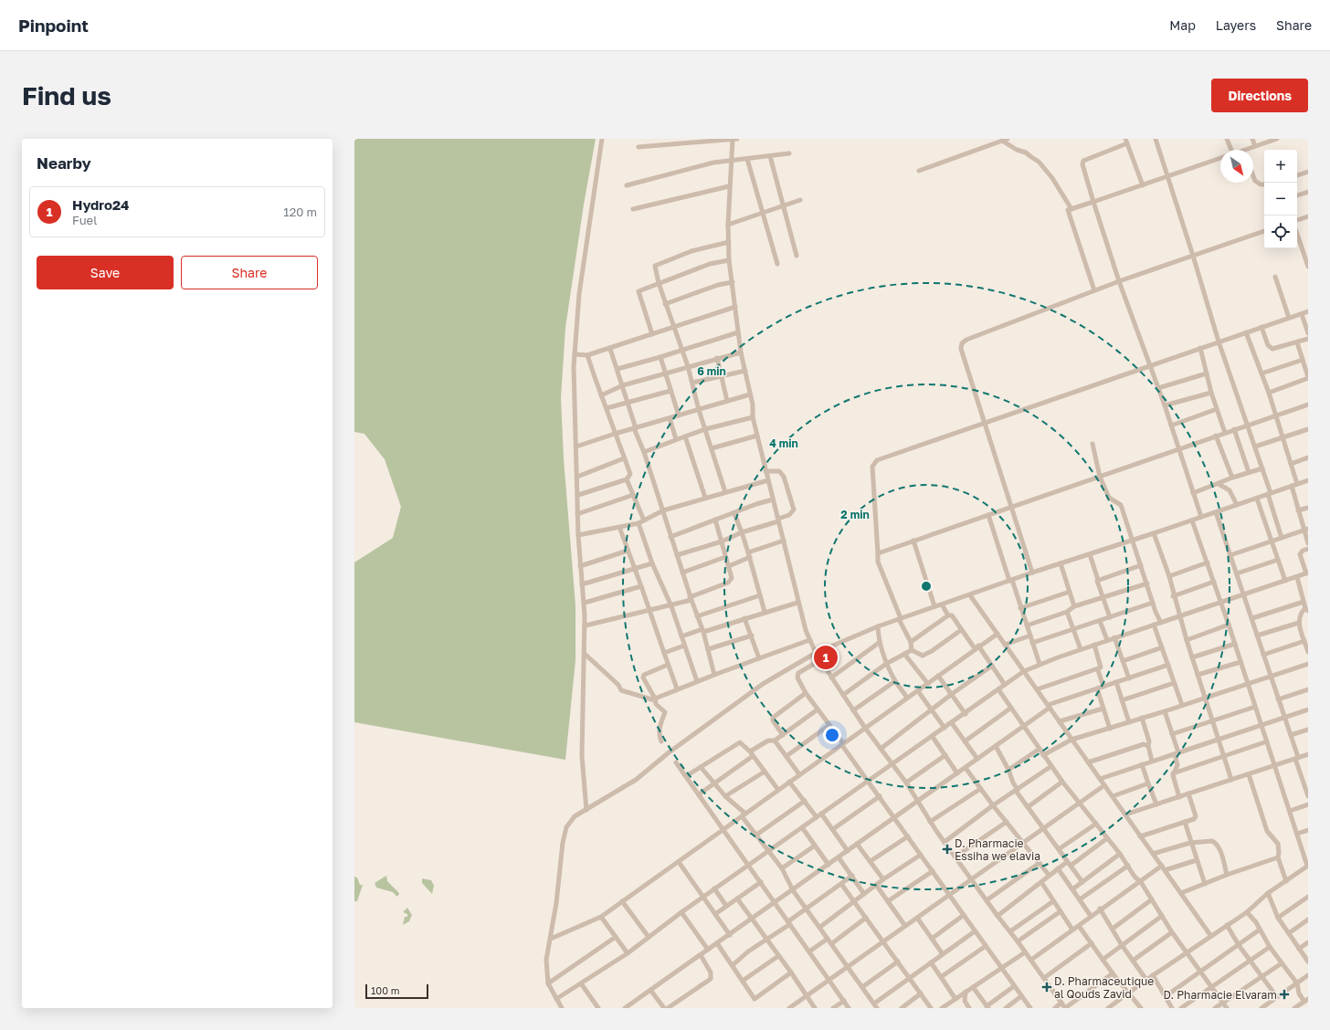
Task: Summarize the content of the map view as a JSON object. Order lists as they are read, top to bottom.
{
  "places": {
    "health": ["D. Pharmacie Essiha we elavia", "D. Pharmaceutique al Qouds Zavid", "D. Pharmacie Elvaram"]
  },
  "scale_bar": "100 m",
  "north": "bottom right",
  "page": {
    "header": "Pinpoint",
    "nav": ["Map", "Layers", "Share"],
    "buttons": [
      "Directions",
      ["Save", "Share"]
    ],
    "title": "Find us",
    "heading": "Nearby",
    "map_buttons": ["+", "−"],
    "list": [
      {
        "mark": "1",
        "name": "Hydro24",
        "note": "Fuel",
        "value": "120 m"
      }
    ],
    "pins": "1",
    "scale": "100 m"
  },
  "rings": ["6 min", "4 min", "2 min"]
}
